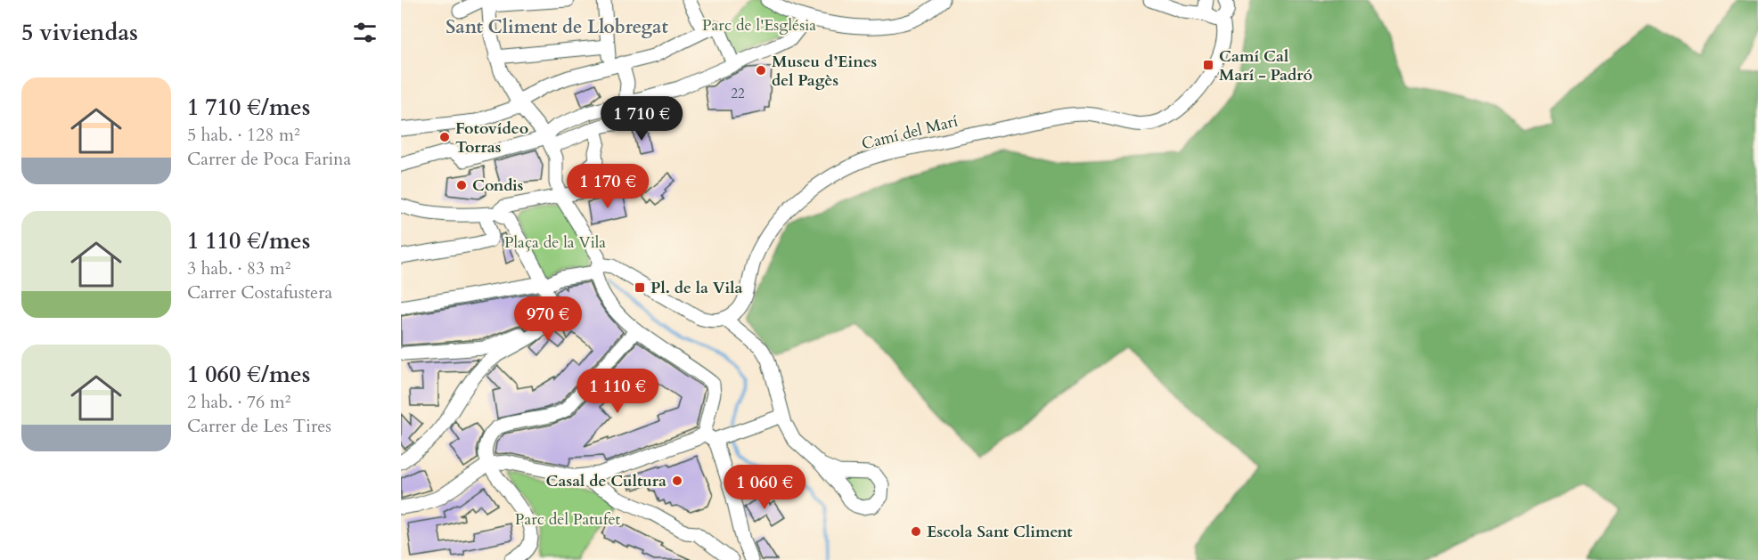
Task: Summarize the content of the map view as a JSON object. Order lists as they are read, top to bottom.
{
  "streets": {
    "street": ["Camí del Marí"]
  },
  "districts": ["Sant Climent de Llobregat"],
  "parks": ["Parc de l'Església", "Plaça de la Vila", "Parc del Patufet"],
  "places": {
    "transit": ["Camí Cal Marí - Padró", "Pl. de la Vila"],
    "other": [
      "Museu d’Eines del Pagès",
      "Fotovídeo Torras",
      "Condis",
      "Casal de Cultura",
      "Escola Sant Climent"
    ]
  },
  "house_numbers": ["22"],
  "page": {
    "heading": "5 viviendas",
    "list": [
      {
        "name": "1 710 €/mes",
        "note": "5 hab. · 128 m² · Carrer de Poca Farina"
      },
      {
        "name": "1 110 €/mes",
        "note": "3 hab. · 83 m² · Carrer Costafustera"
      },
      {
        "name": "1 060 €/mes",
        "note": "2 hab. · 76 m² · Carrer de Les Tires"
      }
    ],
    "price": [
      "1 710 €",
      "1 170 €",
      "970 €",
      "1 110 €",
      "1 060 €"
    ]
  }
}
